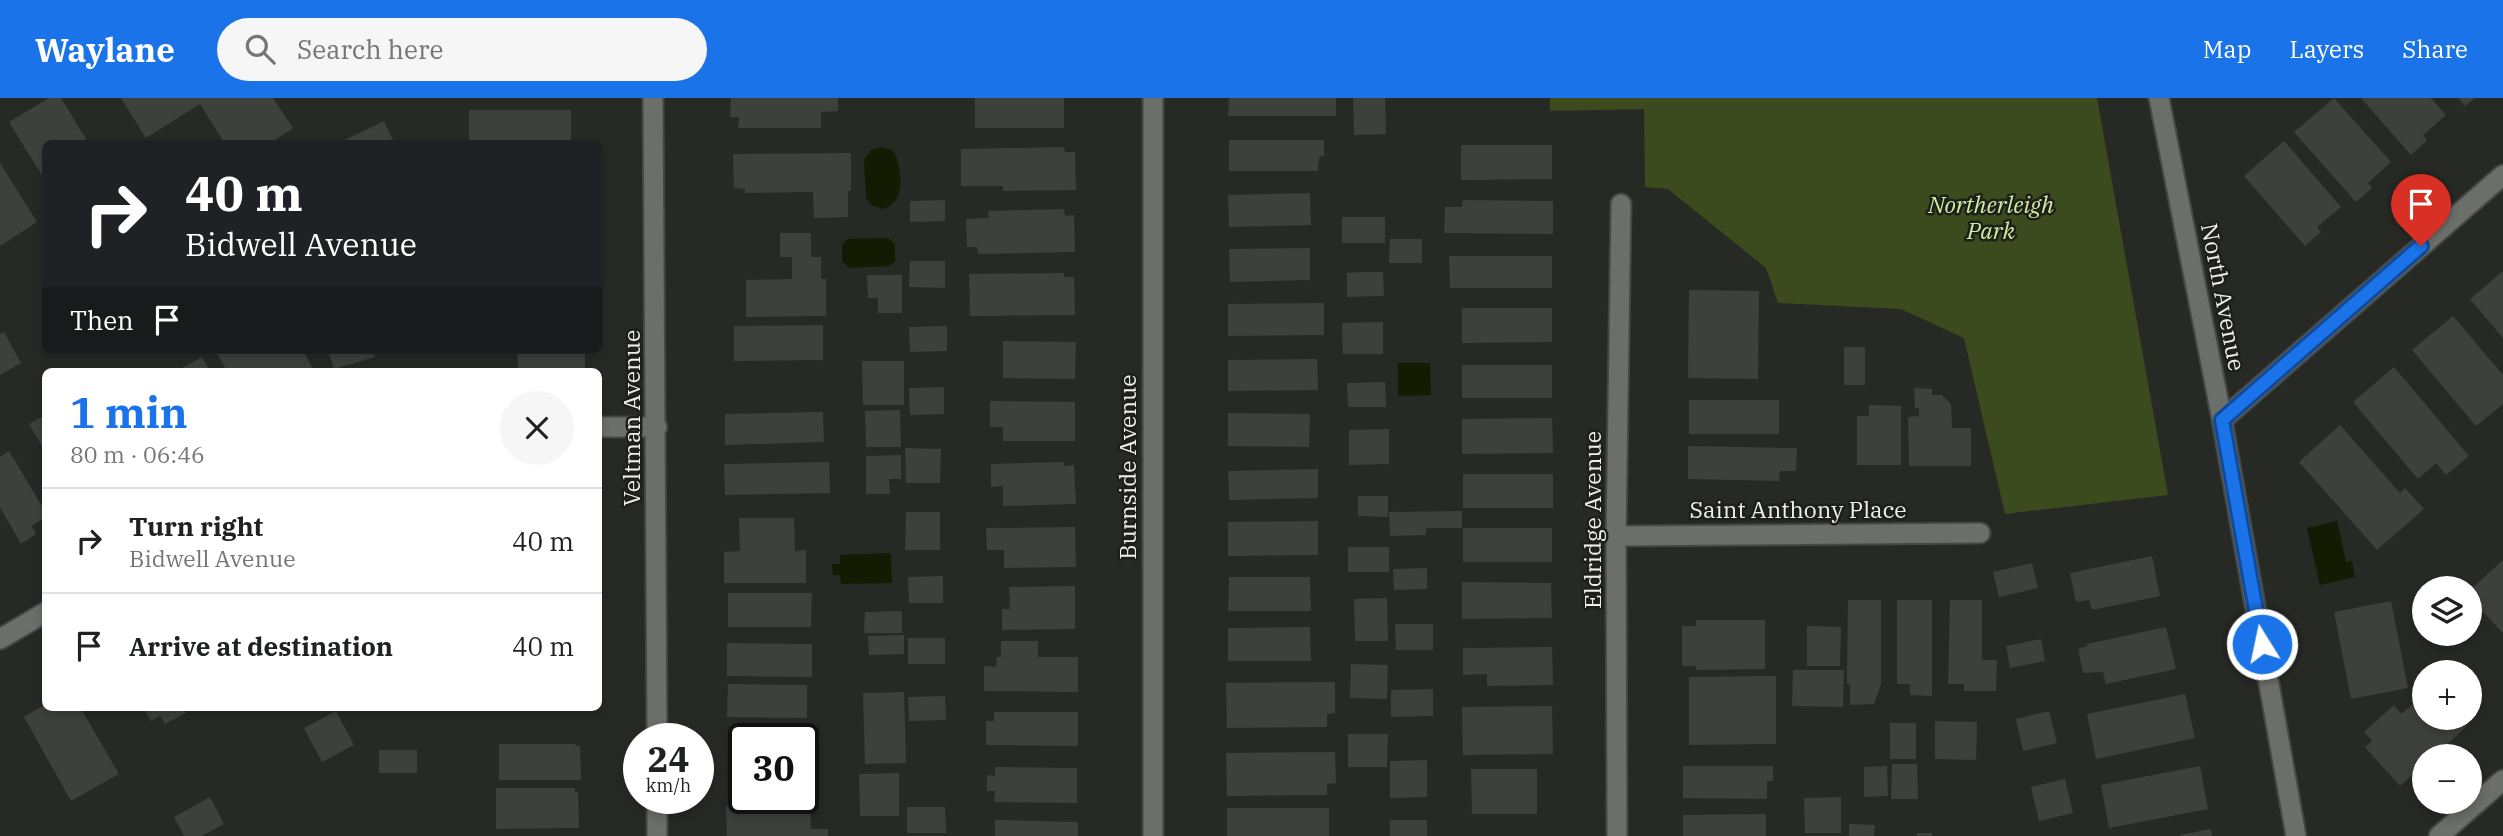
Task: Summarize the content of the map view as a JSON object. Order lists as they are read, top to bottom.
{
  "streets": {
    "street": [
      "North Avenue",
      "Veltman Avenue",
      "Burnside Avenue",
      "Saint Anthony Place",
      "Eldridge Avenue"
    ]
  },
  "crossings": [
    ["Saint Anthony Place", "Eldridge Avenue"]
  ],
  "parks": ["Northerleigh Park"],
  "page": {
    "header": "Waylane",
    "search": "Search here",
    "nav": ["Map", "Layers", "Share"],
    "turn": ["40 m", "Bidwell Avenue"],
    "then": "Then",
    "heading": ["1 min", "80 m · 06:46"],
    "list": [
      {
        "name": "Turn right",
        "note": "Bidwell Avenue",
        "value": "40 m"
      },
      {
        "name": "Arrive at destination",
        "value": "40 m"
      }
    ],
    "map_buttons": ["+", "−"],
    "speed": "24 km/h",
    "limit": "30"
  }
}
